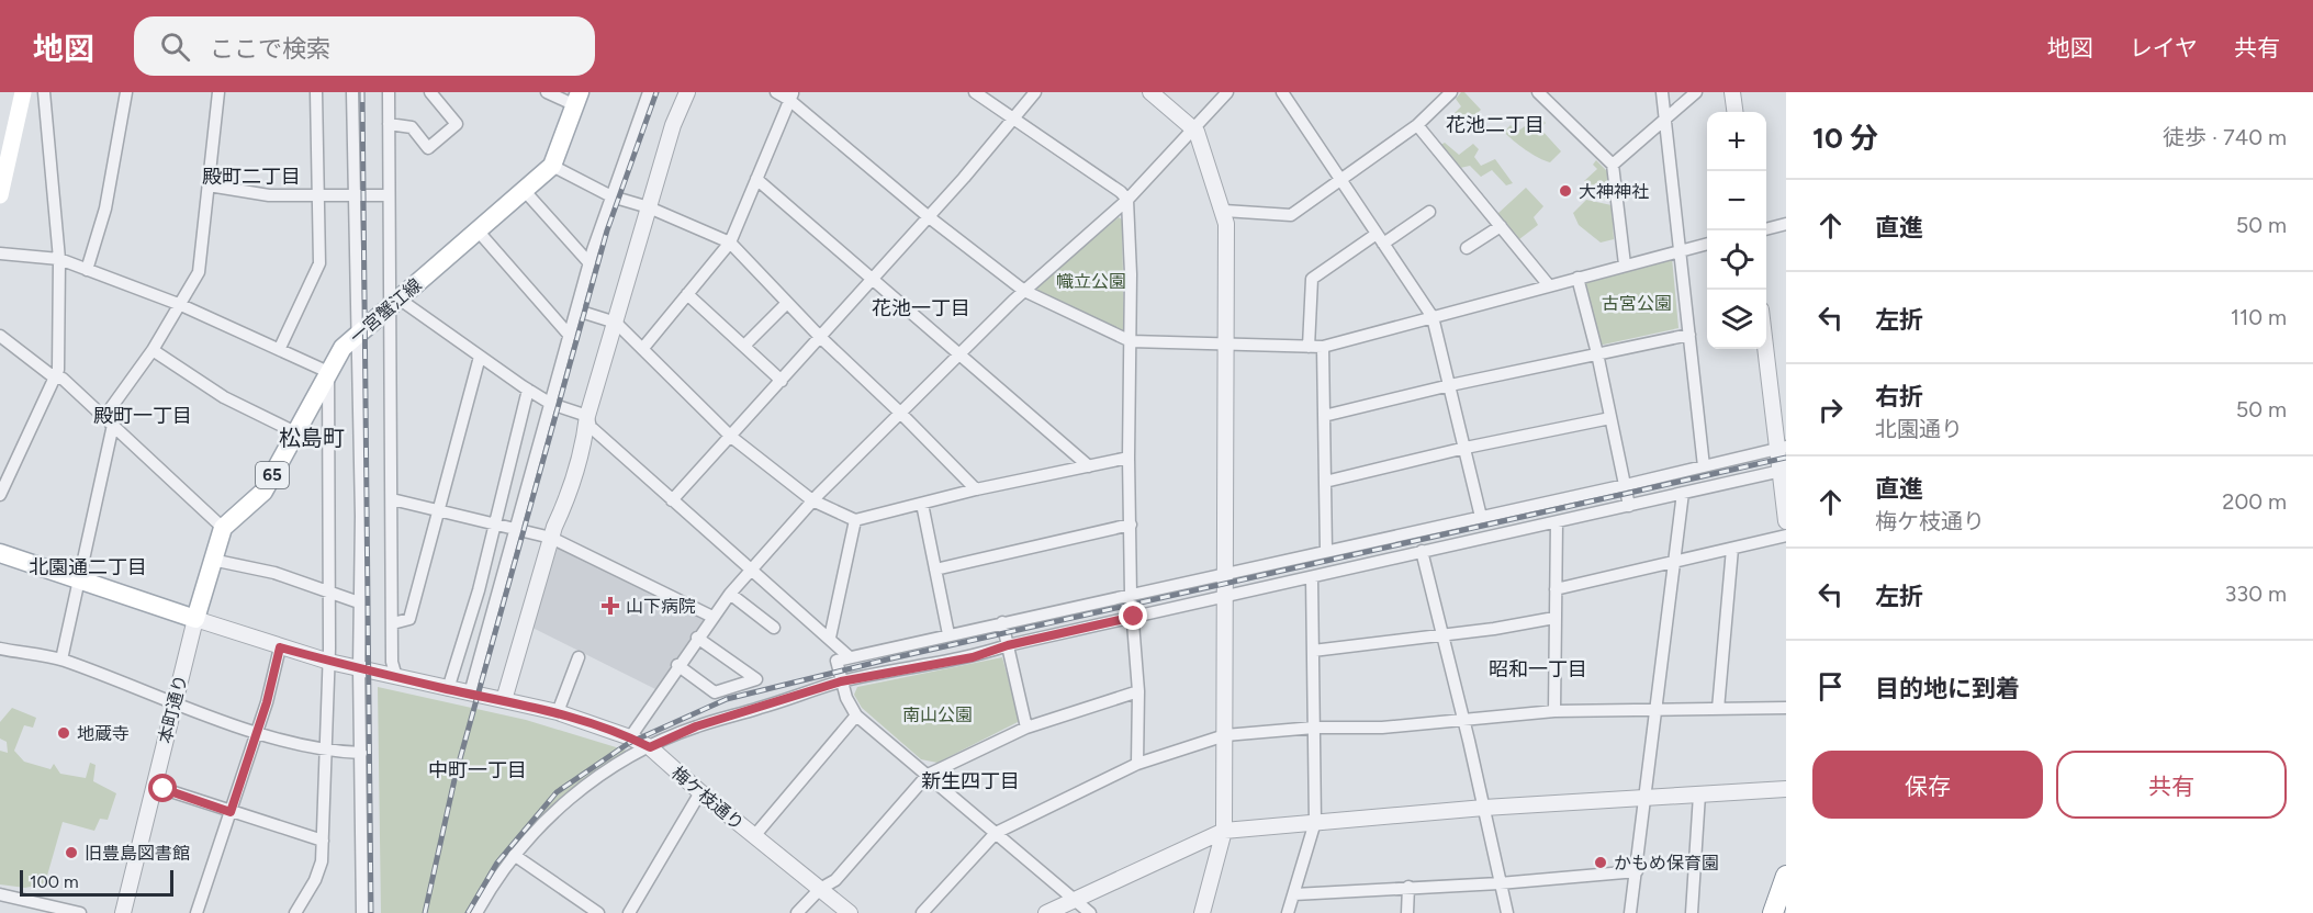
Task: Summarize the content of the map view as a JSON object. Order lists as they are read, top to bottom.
{
  "streets": {
    "main road": ["一宮蟹江線", "65"],
    "street": ["本町通り", "梅ケ枝通り"]
  },
  "crossings": [
    ["本町通り", "梅ケ枝通り"]
  ],
  "districts": [
    "花池二丁目",
    "殿町二丁目",
    "花池一丁目",
    "殿町一丁目",
    "松島町",
    "北園通二丁目",
    "昭和一丁目",
    "中町一丁目",
    "新生四丁目"
  ],
  "parks": ["幟立公園", "古宮公園", "南山公園"],
  "places": {
    "other": [
      "大神神社",
      "地蔵寺",
      "旧豊島図書館",
      "かもめ保育園"
    ],
    "health": ["山下病院"]
  },
  "scale_bar": "100 m",
  "page": {
    "header": "地図",
    "search": "ここで検索",
    "nav": ["地図", "レイヤ", "共有"],
    "heading": ["10 分", "徒歩 · 740 m"],
    "map_buttons": ["+", "−"],
    "list": [
      ["直進", "50 m"],
      ["左折", "110 m"],
      ["右折", "北園通り", "50 m"],
      ["直進", "梅ケ枝通り", "200 m"],
      ["左折", "330 m"],
      "目的地に到着"
    ],
    "buttons": ["保存", "共有"],
    "scale": "100 m"
  }
}
